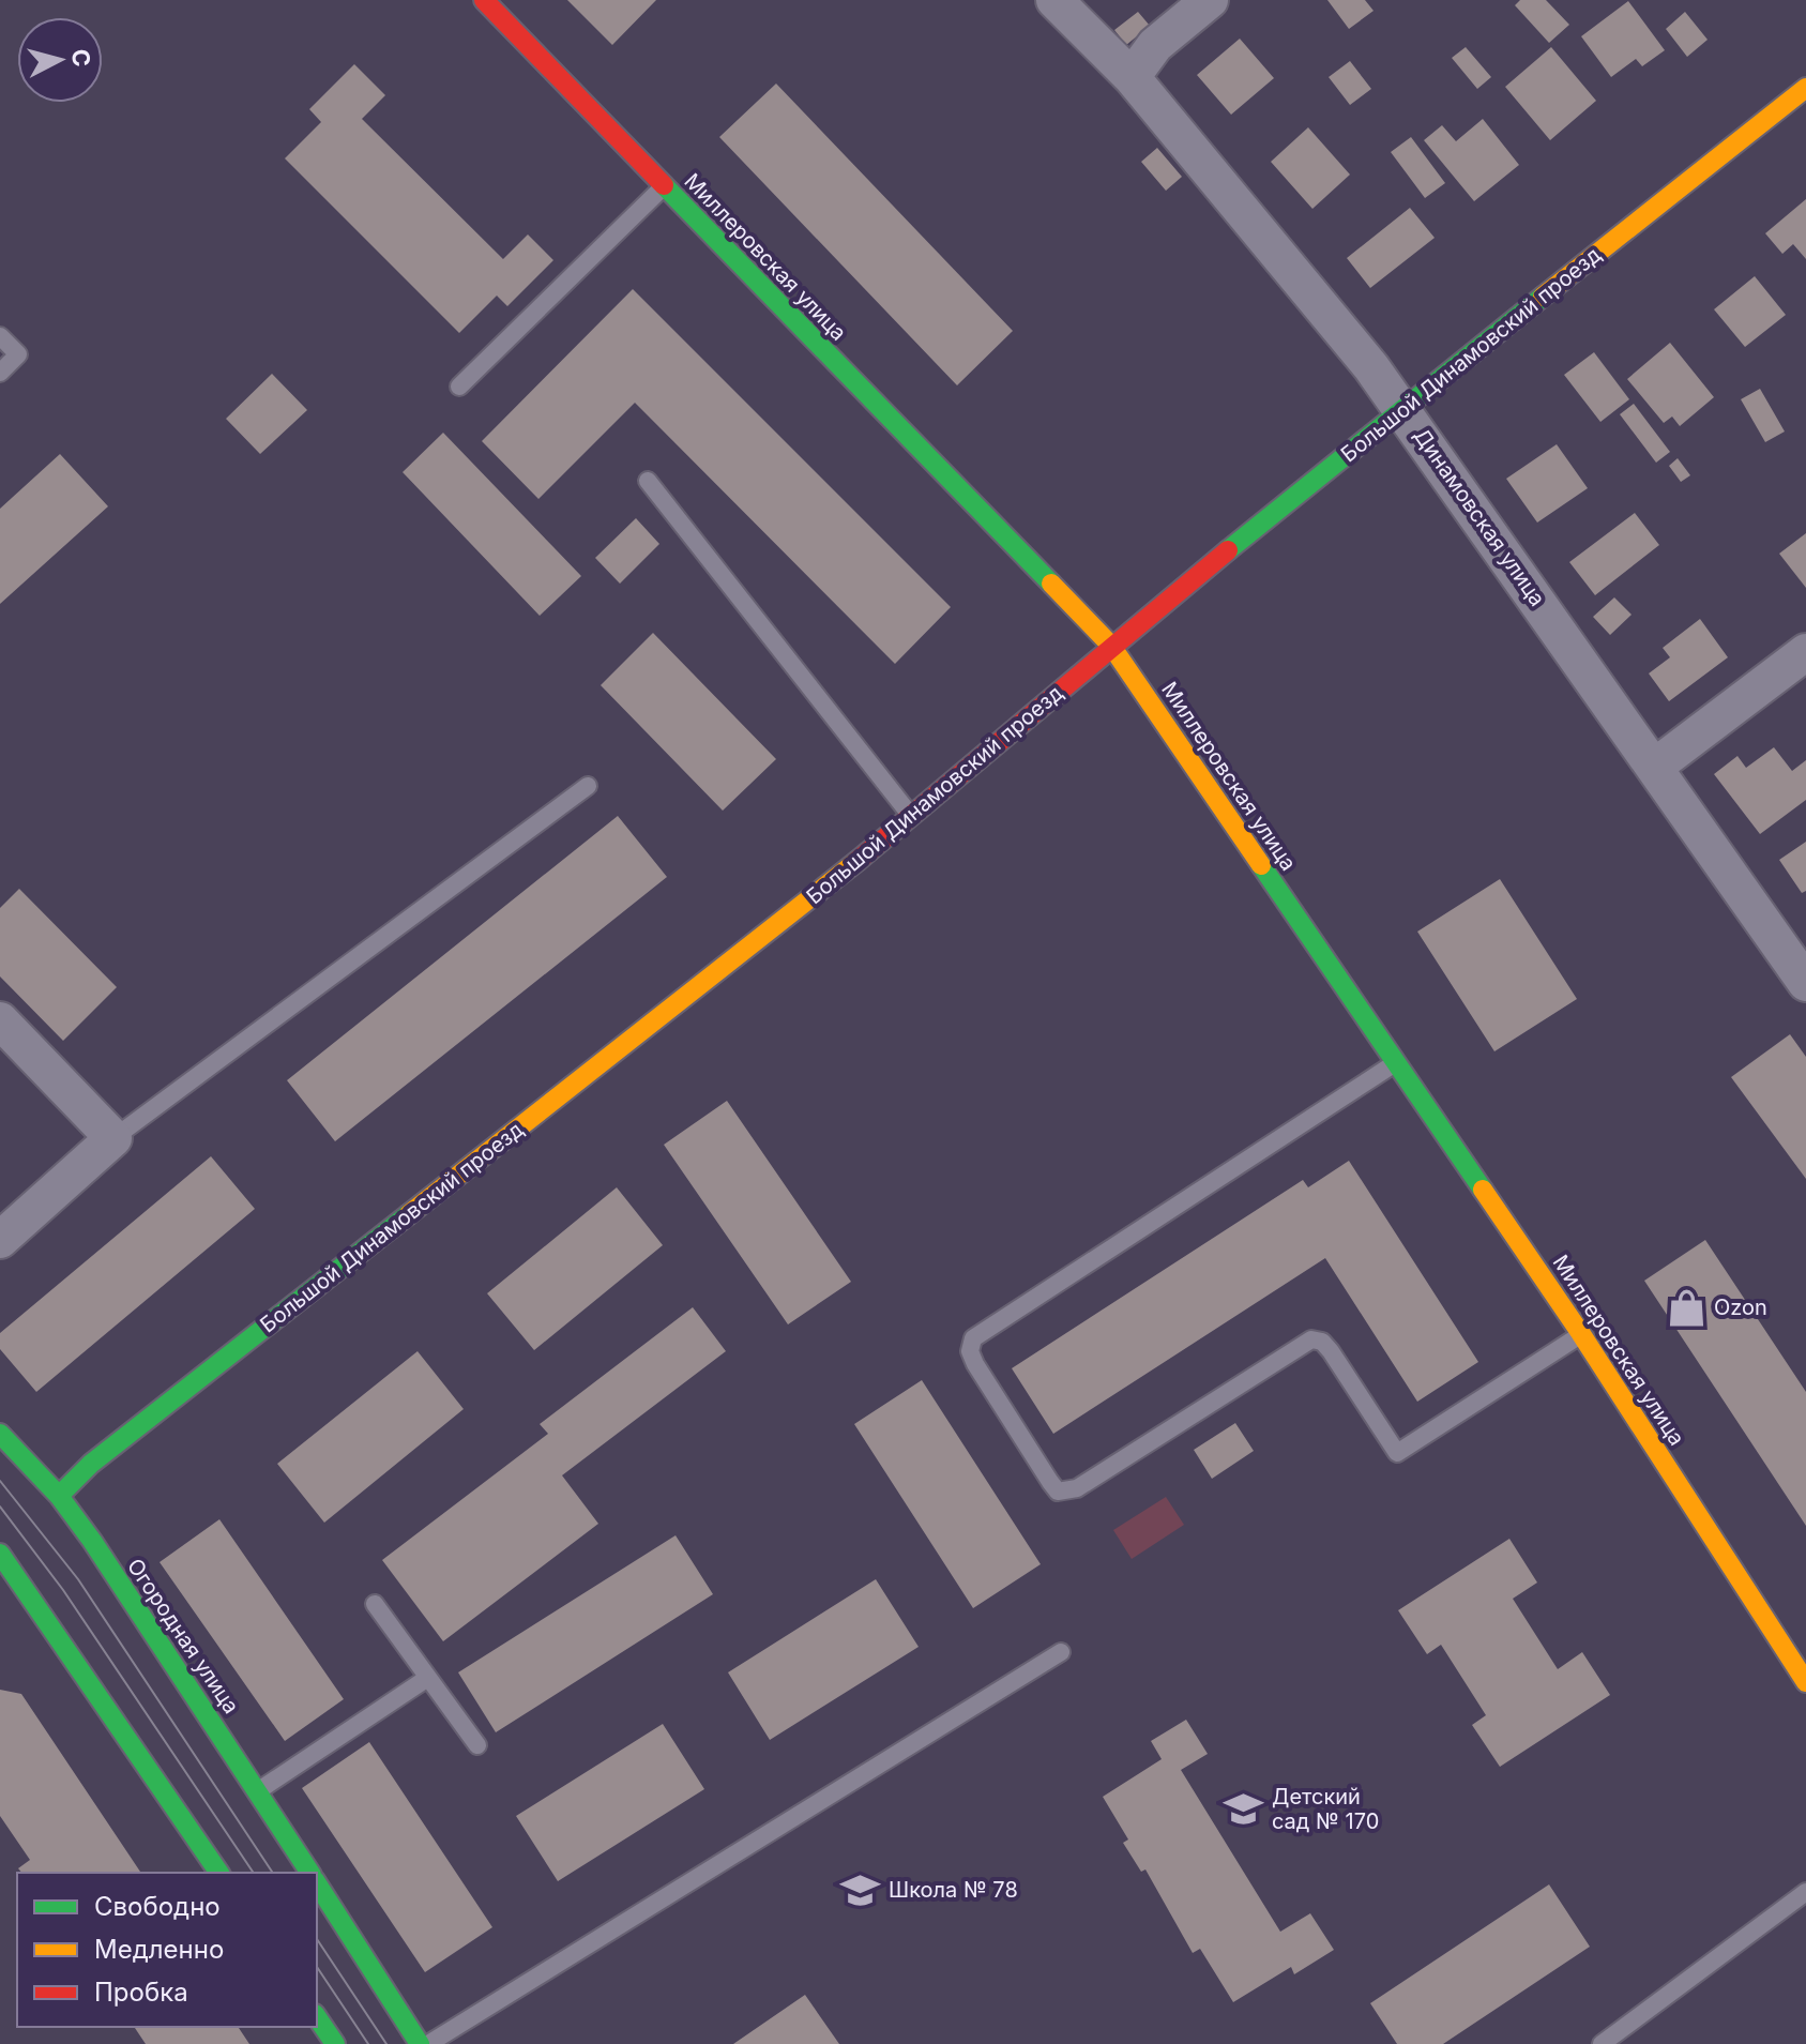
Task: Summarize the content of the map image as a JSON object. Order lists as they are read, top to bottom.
{
  "streets": {
    "street": [
      "Миллеровская улица",
      "Большой Динамовский проезд",
      "Динамовская улица",
      "Огородная улица"
    ]
  },
  "crossings": [
    ["Миллеровская улица", "Большой Динамовский проезд"],
    ["Большой Динамовский проезд", "Динамовская улица"],
    ["Большой Динамовский проезд", "Огородная улица"]
  ],
  "places": {
    "shop": ["Ozon"],
    "school or university": ["Детский сад № 170", "Школа № 78"]
  },
  "legend": ["Свободно", "Медленно", "Пробка"],
  "north": "right"
}
